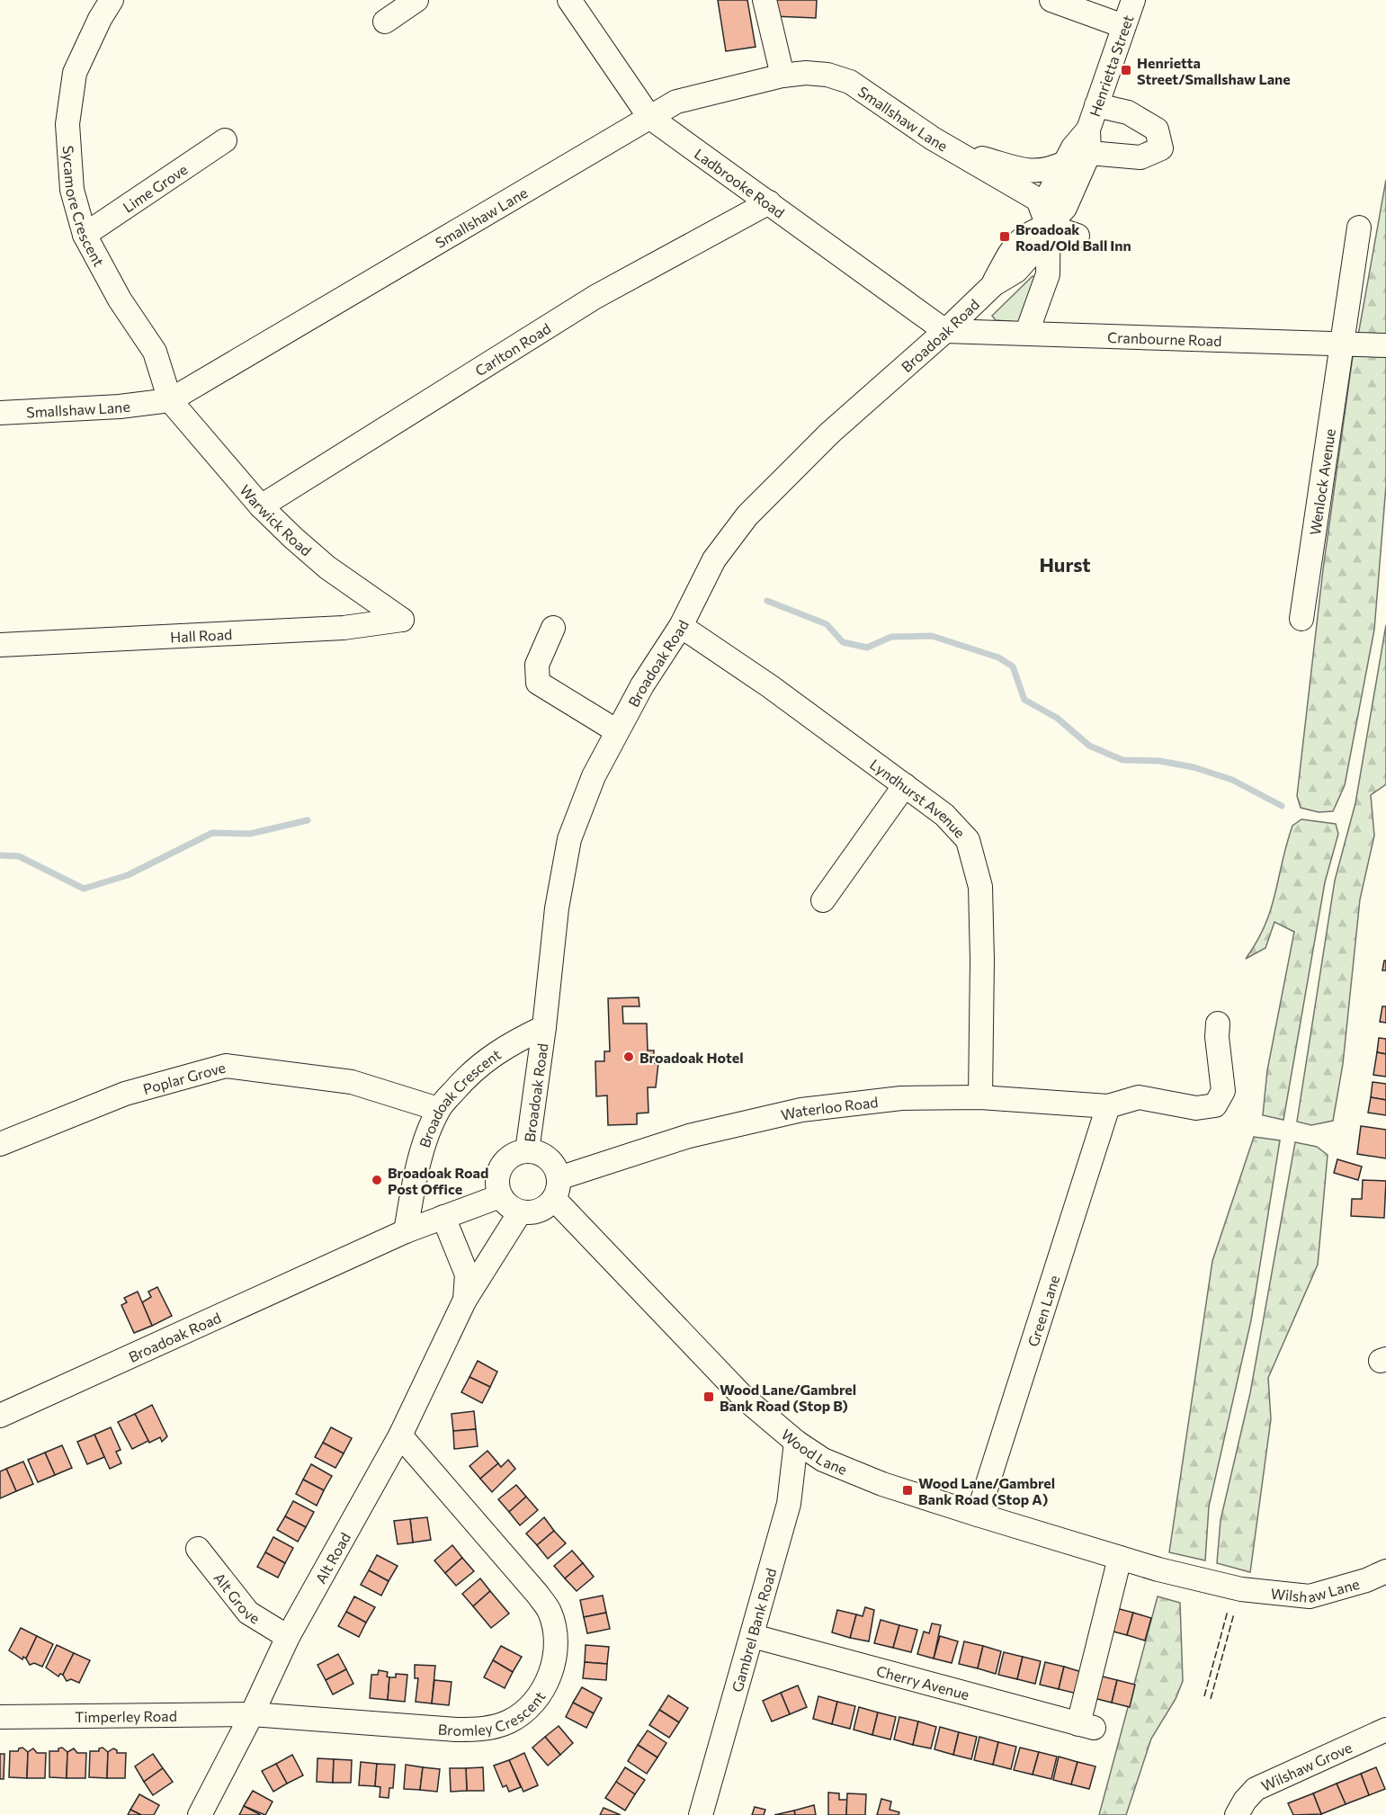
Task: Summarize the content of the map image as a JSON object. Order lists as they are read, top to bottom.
{
  "streets": {
    "street": [
      "Henrietta Street",
      "Smallshaw Lane",
      "Ladbrooke Road",
      "Lime Grove",
      "Sycamore Crescent",
      "Broadoak Road",
      "Cranbourne Road",
      "Carlton Road",
      "Wenlock Avenue",
      "Warwick Road",
      "Hall Road",
      "Lyndhurst Avenue",
      "Poplar Grove",
      "Broadoak Crescent",
      "Waterloo Road",
      "Green Lane",
      "Wood Lane",
      "Alt Road",
      "Wilshaw Lane",
      "Alt Grove",
      "Gambrel Bank Road",
      "Cherry Avenue",
      "Bromley Crescent",
      "Timperley Road",
      "Wilshaw Grove"
    ]
  },
  "crossings": [
    ["Henrietta Street", "Smallshaw Lane"],
    ["Henrietta Street", "Broadoak Road"],
    ["Smallshaw Lane", "Ladbrooke Road"],
    ["Smallshaw Lane", "Sycamore Crescent"],
    ["Smallshaw Lane", "Broadoak Road"],
    ["Smallshaw Lane", "Warwick Road"],
    ["Ladbrooke Road", "Broadoak Road"],
    ["Ladbrooke Road", "Cranbourne Road"],
    ["Ladbrooke Road", "Carlton Road"],
    ["Lime Grove", "Sycamore Crescent"],
    ["Sycamore Crescent", "Warwick Road"],
    ["Broadoak Road", "Cranbourne Road"],
    ["Broadoak Road", "Lyndhurst Avenue"],
    ["Broadoak Road", "Broadoak Crescent"],
    ["Broadoak Road", "Waterloo Road"],
    ["Broadoak Road", "Wood Lane"],
    ["Broadoak Road", "Alt Road"],
    ["Cranbourne Road", "Wenlock Avenue"],
    ["Carlton Road", "Warwick Road"],
    ["Warwick Road", "Hall Road"],
    ["Lyndhurst Avenue", "Waterloo Road"],
    ["Poplar Grove", "Broadoak Crescent"],
    ["Waterloo Road", "Green Lane"],
    ["Waterloo Road", "Wood Lane"],
    ["Waterloo Road", "Alt Road"],
    ["Green Lane", "Wood Lane"],
    ["Wood Lane", "Alt Road"],
    ["Wood Lane", "Wilshaw Lane"],
    ["Wood Lane", "Gambrel Bank Road"],
    ["Wood Lane", "Cherry Avenue"],
    ["Alt Road", "Alt Grove"],
    ["Alt Road", "Bromley Crescent"],
    ["Alt Road", "Timperley Road"],
    ["Gambrel Bank Road", "Cherry Avenue"],
    ["Bromley Crescent", "Timperley Road"]
  ],
  "districts": ["Hurst"],
  "places": {
    "transit": [
      "Henrietta Street/Smallshaw Lane",
      "Broadoak Road/Old Ball Inn",
      "Wood Lane/Gambrel Bank Road (Stop B)",
      "Wood Lane/Gambrel Bank Road (Stop A)"
    ],
    "other": ["Broadoak Hotel", "Broadoak Road Post Office"]
  }
}
